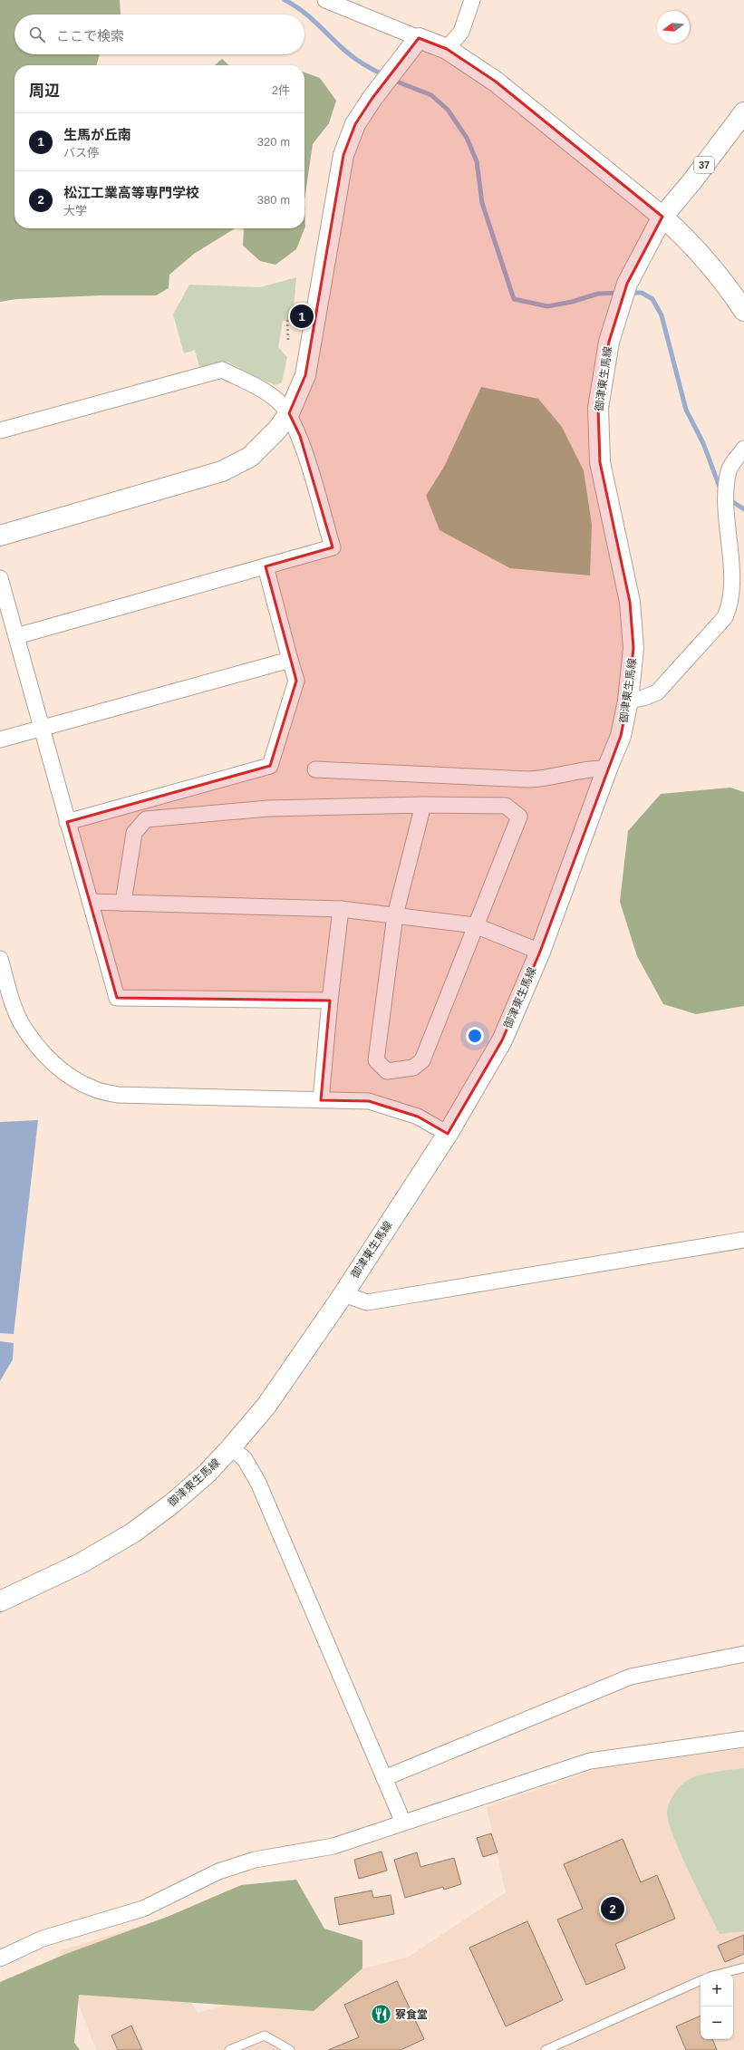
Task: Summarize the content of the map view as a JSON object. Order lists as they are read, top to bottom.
{
  "streets": {
    "main road": ["37", "御津東生馬線"]
  },
  "crossings": [
    ["37", "御津東生馬線"]
  ],
  "places": {
    "restaurant": ["寮食堂"]
  },
  "north": "left",
  "page": {
    "search": "ここで検索",
    "heading": ["周辺", "2件"],
    "list": [
      {
        "mark": "1",
        "name": "生馬が丘南",
        "note": "バス停",
        "value": "320 m"
      },
      {
        "mark": "2",
        "name": "松江工業高等専門学校",
        "note": "大学",
        "value": "380 m"
      }
    ],
    "pins": ["1", "2"],
    "map_buttons": ["+", "−"]
  }
}
